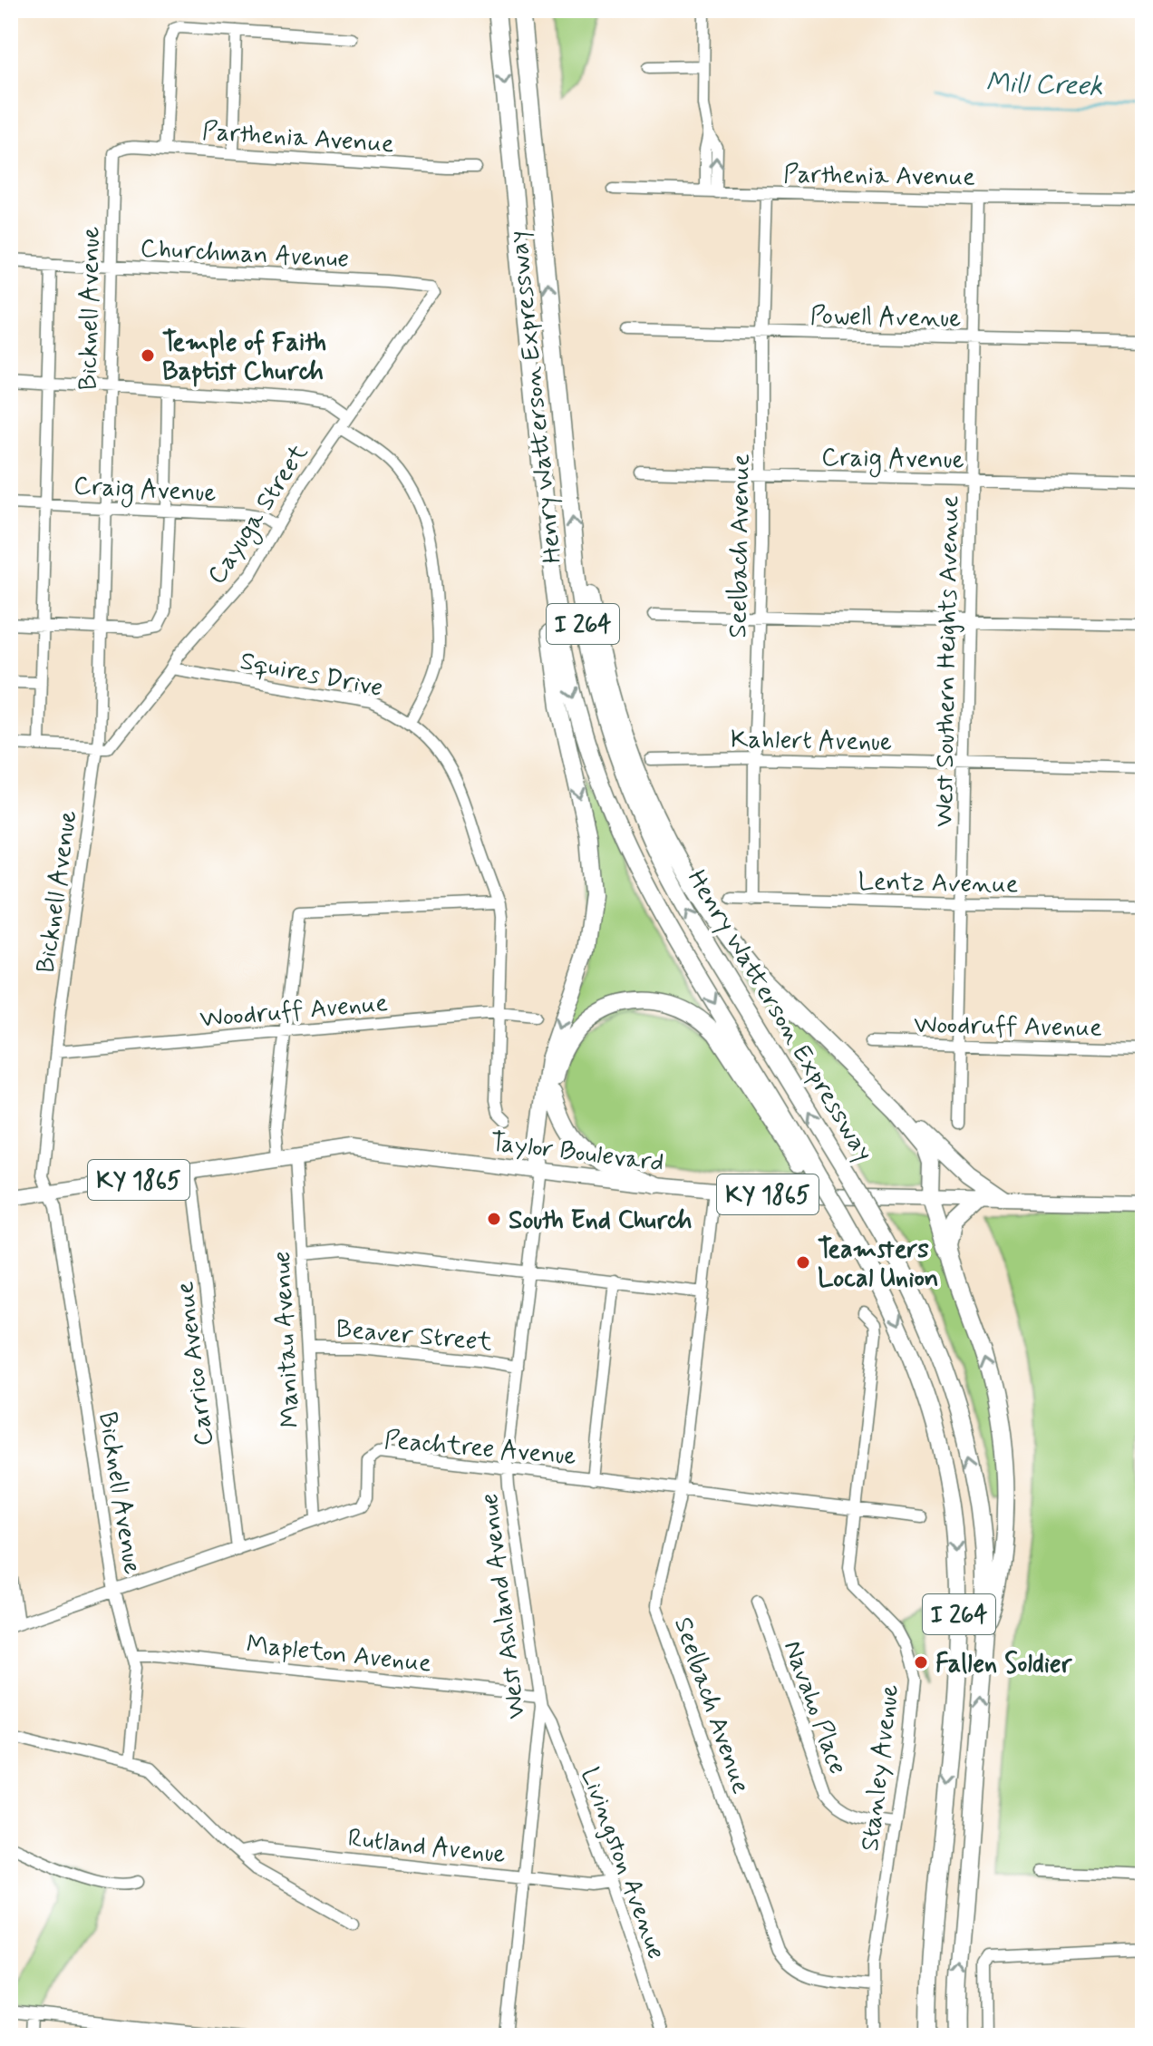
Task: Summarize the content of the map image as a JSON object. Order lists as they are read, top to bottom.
{
  "streets": {
    "highway": ["Henry Watterson Expressway", "I 264"],
    "main road": ["Taylor Boulevard", "KY 1865"],
    "street": [
      "Parthenia Avenue",
      "Churchman Avenue",
      "Bicknell Avenue",
      "Powell Avenue",
      "Craig Avenue",
      "Cayuga Street",
      "Seelbach Avenue",
      "West Southern Heights Avenue",
      "Squires Drive",
      "Kahlert Avenue",
      "Lentz Avenue",
      "Woodruff Avenue",
      "Beaver Street",
      "Manitau Avenue",
      "Carrico Avenue",
      "Peachtree Avenue",
      "West Ashland Avenue",
      "Mapleton Avenue",
      "Navaho Place",
      "Stanley Avenue",
      "Rutland Avenue",
      "Livingston Avenue"
    ]
  },
  "crossings": [
    ["Parthenia Avenue", "Bicknell Avenue"],
    ["Parthenia Avenue", "Seelbach Avenue"],
    ["Parthenia Avenue", "West Southern Heights Avenue"],
    ["Churchman Avenue", "Bicknell Avenue"],
    ["Churchman Avenue", "Cayuga Street"],
    ["Bicknell Avenue", "Craig Avenue"],
    ["Bicknell Avenue", "Cayuga Street"],
    ["Bicknell Avenue", "Woodruff Avenue"],
    ["Bicknell Avenue", "Taylor Boulevard"],
    ["Bicknell Avenue", "Peachtree Avenue"],
    ["Bicknell Avenue", "Mapleton Avenue"],
    ["Powell Avenue", "Seelbach Avenue"],
    ["Powell Avenue", "West Southern Heights Avenue"],
    ["Craig Avenue", "Cayuga Street"],
    ["Craig Avenue", "Seelbach Avenue"],
    ["Craig Avenue", "West Southern Heights Avenue"],
    ["Cayuga Street", "Squires Drive"],
    ["Seelbach Avenue", "Kahlert Avenue"],
    ["Seelbach Avenue", "Lentz Avenue"],
    ["Seelbach Avenue", "Taylor Boulevard"],
    ["Seelbach Avenue", "Peachtree Avenue"],
    ["Seelbach Avenue", "Stanley Avenue"],
    ["West Southern Heights Avenue", "Kahlert Avenue"],
    ["West Southern Heights Avenue", "Lentz Avenue"],
    ["West Southern Heights Avenue", "Woodruff Avenue"],
    ["Taylor Boulevard", "Manitau Avenue"],
    ["Taylor Boulevard", "Carrico Avenue"],
    ["Taylor Boulevard", "West Ashland Avenue"],
    ["Beaver Street", "Manitau Avenue"],
    ["Beaver Street", "West Ashland Avenue"],
    ["Manitau Avenue", "Peachtree Avenue"],
    ["Carrico Avenue", "Peachtree Avenue"],
    ["Peachtree Avenue", "West Ashland Avenue"],
    ["Peachtree Avenue", "Stanley Avenue"],
    ["West Ashland Avenue", "Mapleton Avenue"],
    ["West Ashland Avenue", "Rutland Avenue"],
    ["West Ashland Avenue", "Livingston Avenue"],
    ["Mapleton Avenue", "Livingston Avenue"],
    ["Navaho Place", "Stanley Avenue"],
    ["Rutland Avenue", "Livingston Avenue"]
  ],
  "water": ["Mill Creek"],
  "places": [
    "Temple of Faith Baptist Church",
    "South End Church",
    "Teamsters Local Union",
    "Fallen Soldier"
  ]
}
